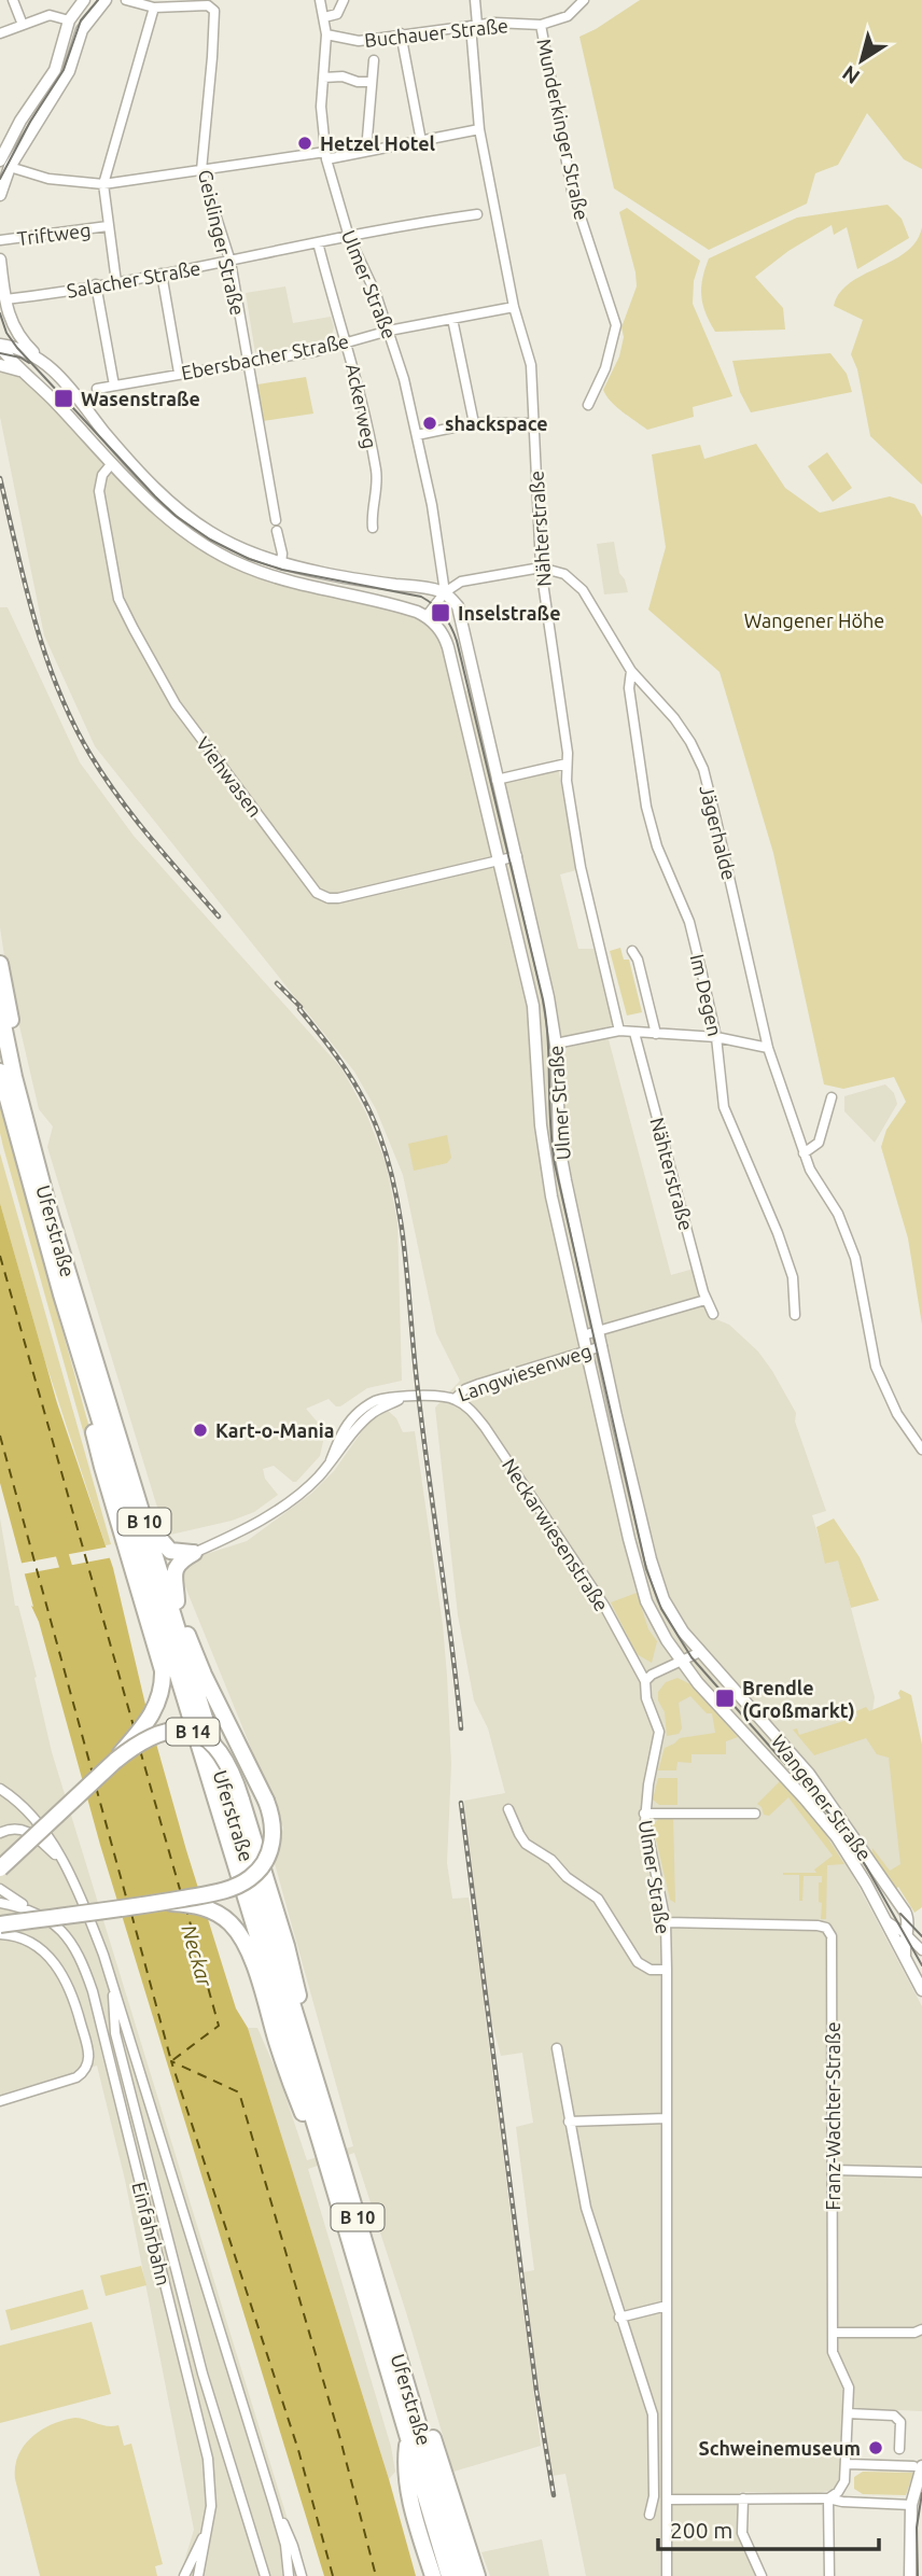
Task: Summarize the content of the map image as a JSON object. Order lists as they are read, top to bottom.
{
  "streets": {
    "highway": ["Uferstraße", "B 10", "B 14"],
    "street": [
      "Buchauer Straße",
      "Munderkinger Straße",
      "Triftweg",
      "Geislinger Straße",
      "Salacher Straße",
      "Ulmer Straße",
      "Ebersbacher Straße",
      "Ackerweg",
      "Nähterstraße",
      "Viehwasen",
      "Jägerhalde",
      "Im Degen",
      "Langwiesenweg",
      "Neckarwiesenstraße",
      "Wangener Straße",
      "Franz-Wachter-Straße",
      "Einfahrbahn"
    ]
  },
  "crossings": [
    ["Buchauer Straße", "Munderkinger Straße"],
    ["Buchauer Straße", "Ulmer Straße"],
    ["Buchauer Straße", "Nähterstraße"],
    ["Geislinger Straße", "Salacher Straße"],
    ["Geislinger Straße", "Ebersbacher Straße"],
    ["Salacher Straße", "Ulmer Straße"],
    ["Salacher Straße", "Ackerweg"],
    ["Ulmer Straße", "Ebersbacher Straße"],
    ["Ulmer Straße", "Viehwasen"],
    ["Ulmer Straße", "Langwiesenweg"],
    ["Ulmer Straße", "Neckarwiesenstraße"],
    ["Ulmer Straße", "Wangener Straße"],
    ["Ulmer Straße", "Franz-Wachter-Straße"],
    ["Ebersbacher Straße", "Ackerweg"],
    ["Ebersbacher Straße", "Nähterstraße"],
    ["Nähterstraße", "Jägerhalde"],
    ["Nähterstraße", "Langwiesenweg"],
    ["Jägerhalde", "Im Degen"],
    ["Uferstraße", "B 10"],
    ["Uferstraße", "B 14"],
    ["Langwiesenweg", "Neckarwiesenstraße"]
  ],
  "water": ["Neckar"],
  "parks": ["Wangener Höhe"],
  "places": {
    "other": [
      "Hetzel Hotel",
      "shackspace",
      "Kart-o-Mania",
      "Schweinemuseum"
    ],
    "transit": ["Wasenstraße", "Inselstraße", "Brendle (Großmarkt)"]
  },
  "scale_bar": "200 m",
  "north": "bottom left"
}
